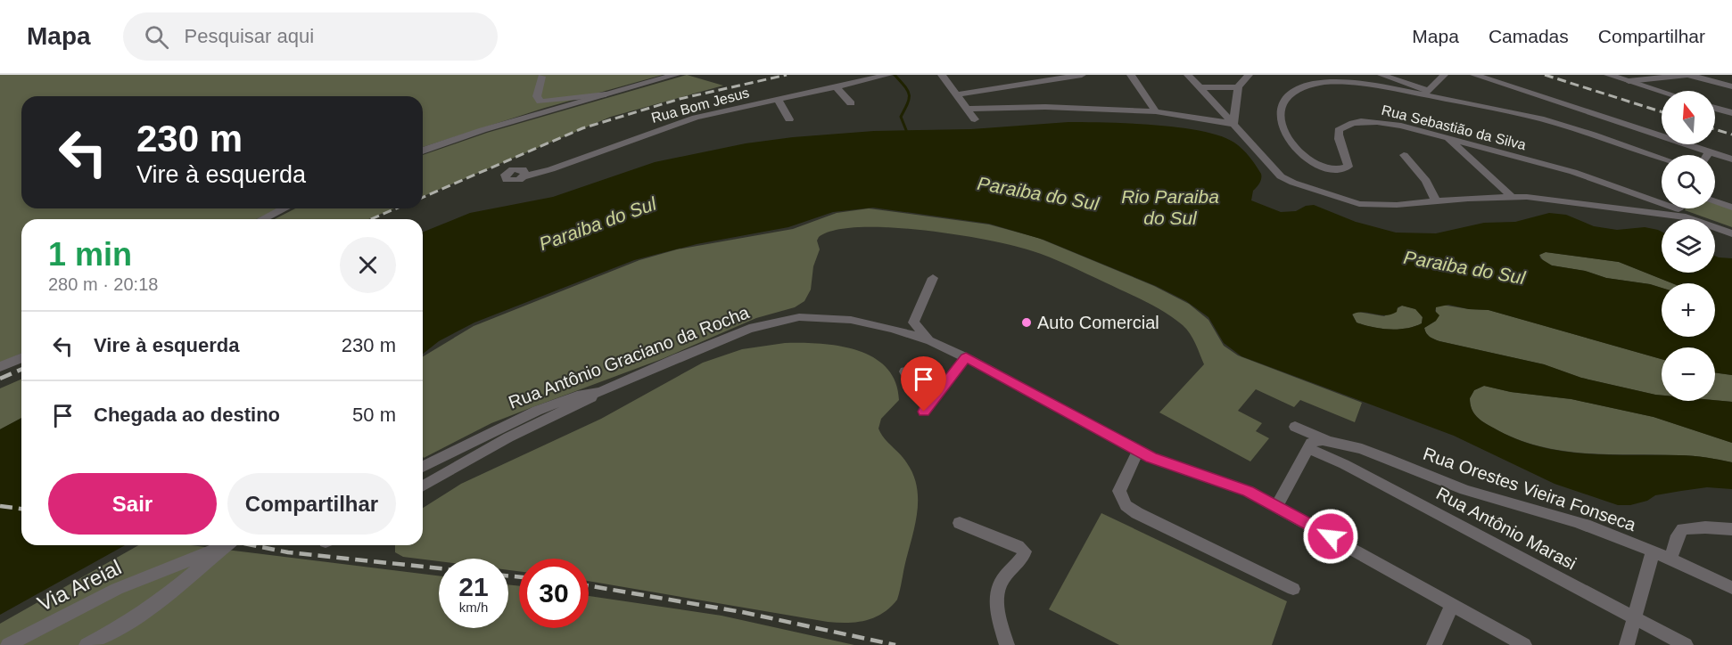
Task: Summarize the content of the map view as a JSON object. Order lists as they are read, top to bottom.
{
  "streets": {
    "street": [
      "Rua Bom Jesus",
      "Rua Sebastião da Silva",
      "Rua Antônio Graciano da Rocha",
      "Rua Orestes Vieira Fonseca",
      "Rua Antônio Marasi",
      "Via Areial"
    ]
  },
  "crossings": [
    ["Rua Orestes Vieira Fonseca", "Rua Antônio Marasi"]
  ],
  "water": ["Paraiba do Sul", "Rio Paraiba do Sul"],
  "places": ["Auto Comercial"],
  "north": "top",
  "page": {
    "header": "Mapa",
    "search": "Pesquisar aqui",
    "nav": ["Mapa", "Camadas", "Compartilhar"],
    "map_buttons": ["+", "−"],
    "turn": ["230 m", "Vire à esquerda"],
    "heading": ["1 min", "280 m · 20:18"],
    "list": [
      {
        "name": "Vire à esquerda",
        "value": "230 m"
      },
      {
        "name": "Chegada ao destino",
        "value": "50 m"
      }
    ],
    "buttons": ["Sair", "Compartilhar"],
    "speed": "21 km/h",
    "limit": "30"
  }
}
